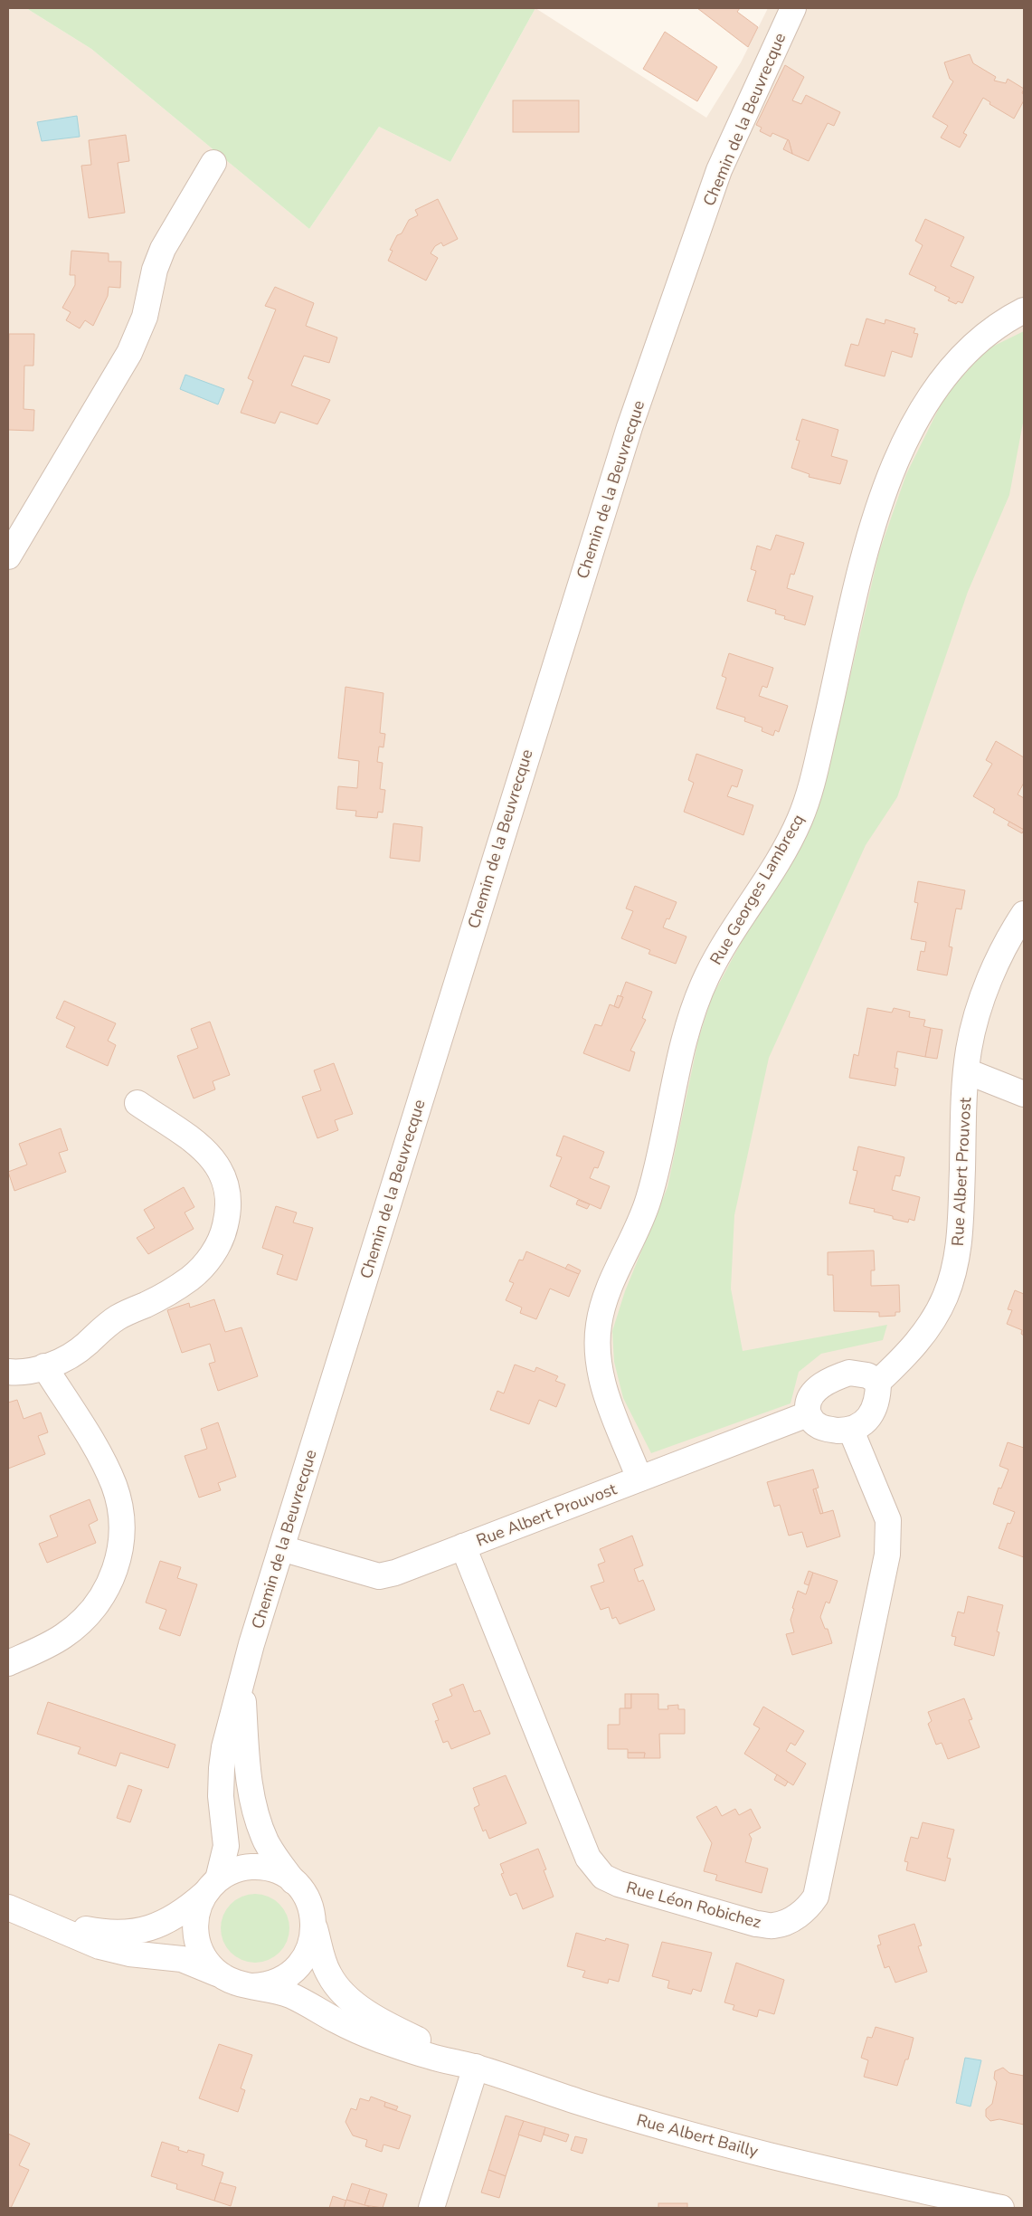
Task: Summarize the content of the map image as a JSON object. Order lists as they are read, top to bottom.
{
  "streets": {
    "street": [
      "Chemin de la Beuvrecque",
      "Rue Georges Lambrecq",
      "Rue Albert Prouvost",
      "Rue Léon Robichez",
      "Rue Albert Bailly"
    ]
  },
  "crossings": [
    ["Chemin de la Beuvrecque", "Rue Albert Prouvost"],
    ["Rue Georges Lambrecq", "Rue Albert Prouvost"],
    ["Rue Albert Prouvost", "Rue Léon Robichez"]
  ]
}
